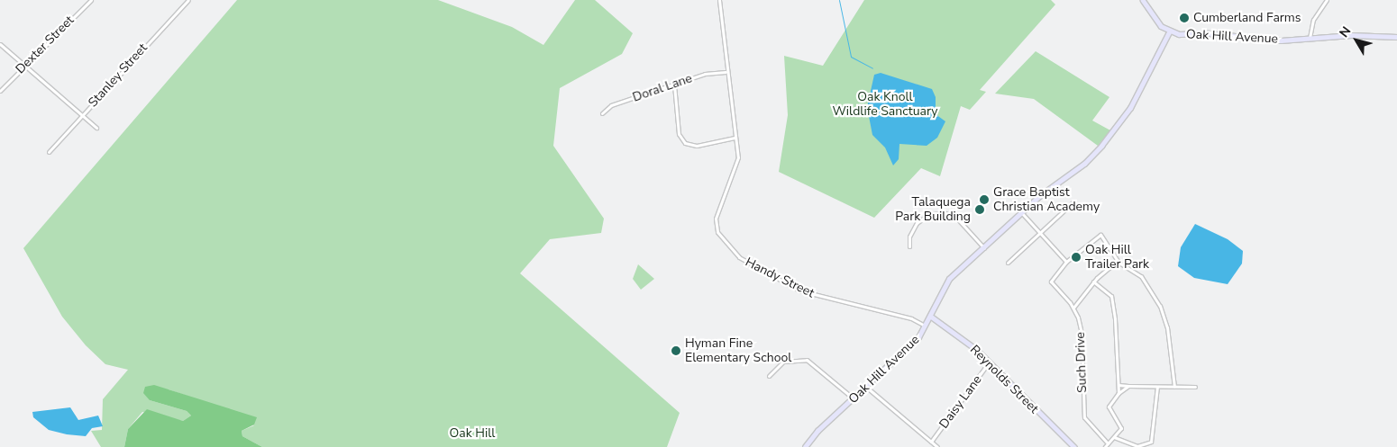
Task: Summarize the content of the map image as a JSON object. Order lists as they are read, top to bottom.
{
  "streets": {
    "main road": ["Oak Hill Avenue", "Reynolds Street"],
    "street": [
      "Dexter Street",
      "Stanley Street",
      "Doral Lane",
      "Handy Street",
      "Such Drive",
      "Daisy Lane"
    ]
  },
  "crossings": [
    ["Oak Hill Avenue", "Handy Street"],
    ["Oak Hill Avenue", "Reynolds Street"],
    ["Doral Lane", "Handy Street"],
    ["Reynolds Street", "Daisy Lane"]
  ],
  "parks": ["Oak Knoll Wildlife Sanctuary", "Oak Hill"],
  "places": [
    "Cumberland Farms",
    "Grace Baptist Christian Academy",
    "Talaquega Park Building",
    "Oak Hill Trailer Park",
    "Hyman Fine Elementary School"
  ],
  "north": "top left"
}
